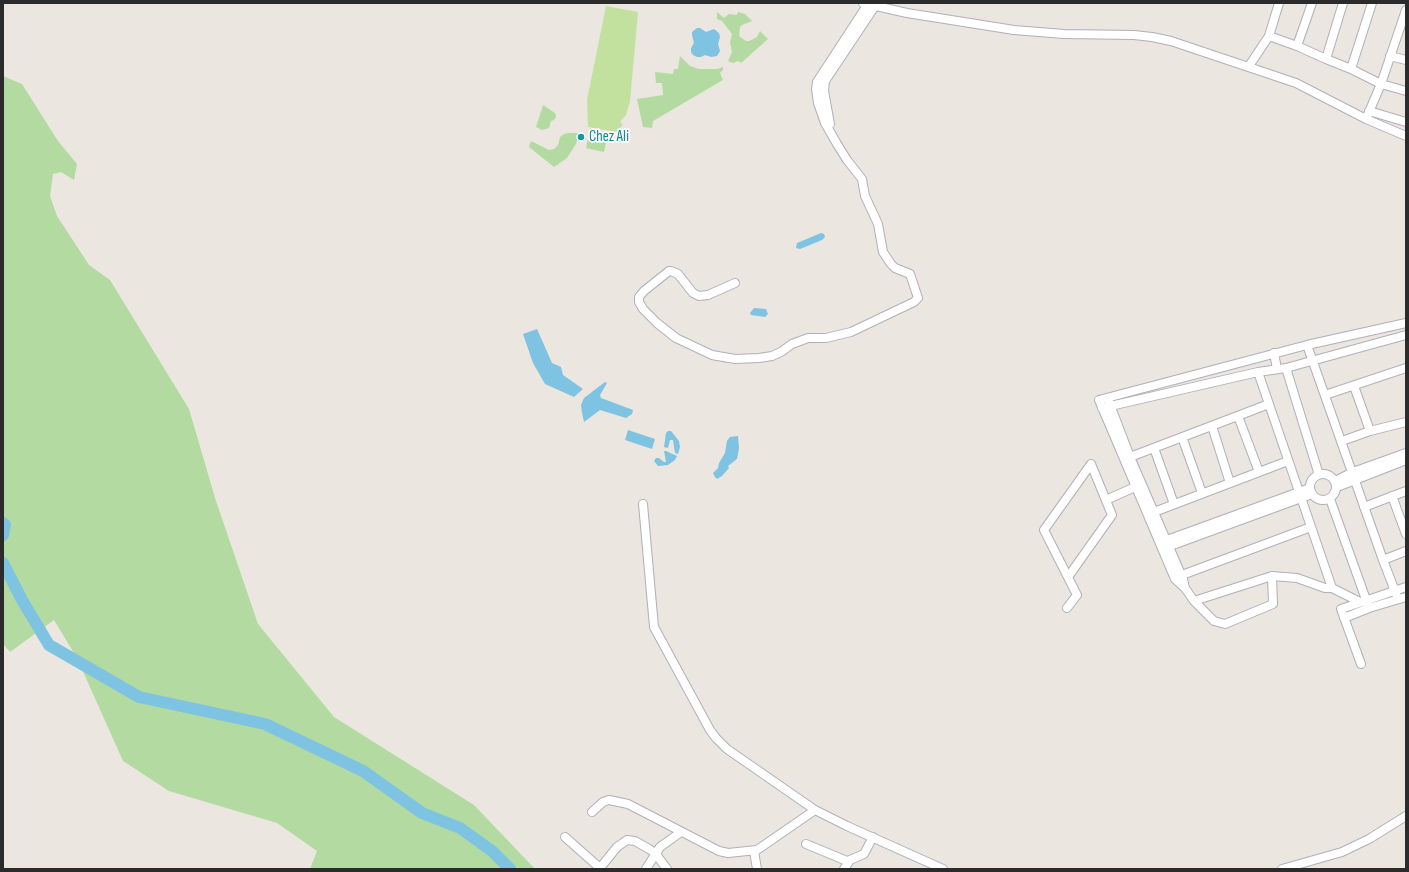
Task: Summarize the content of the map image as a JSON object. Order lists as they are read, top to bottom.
{
  "places": ["Chez Ali"]
}
